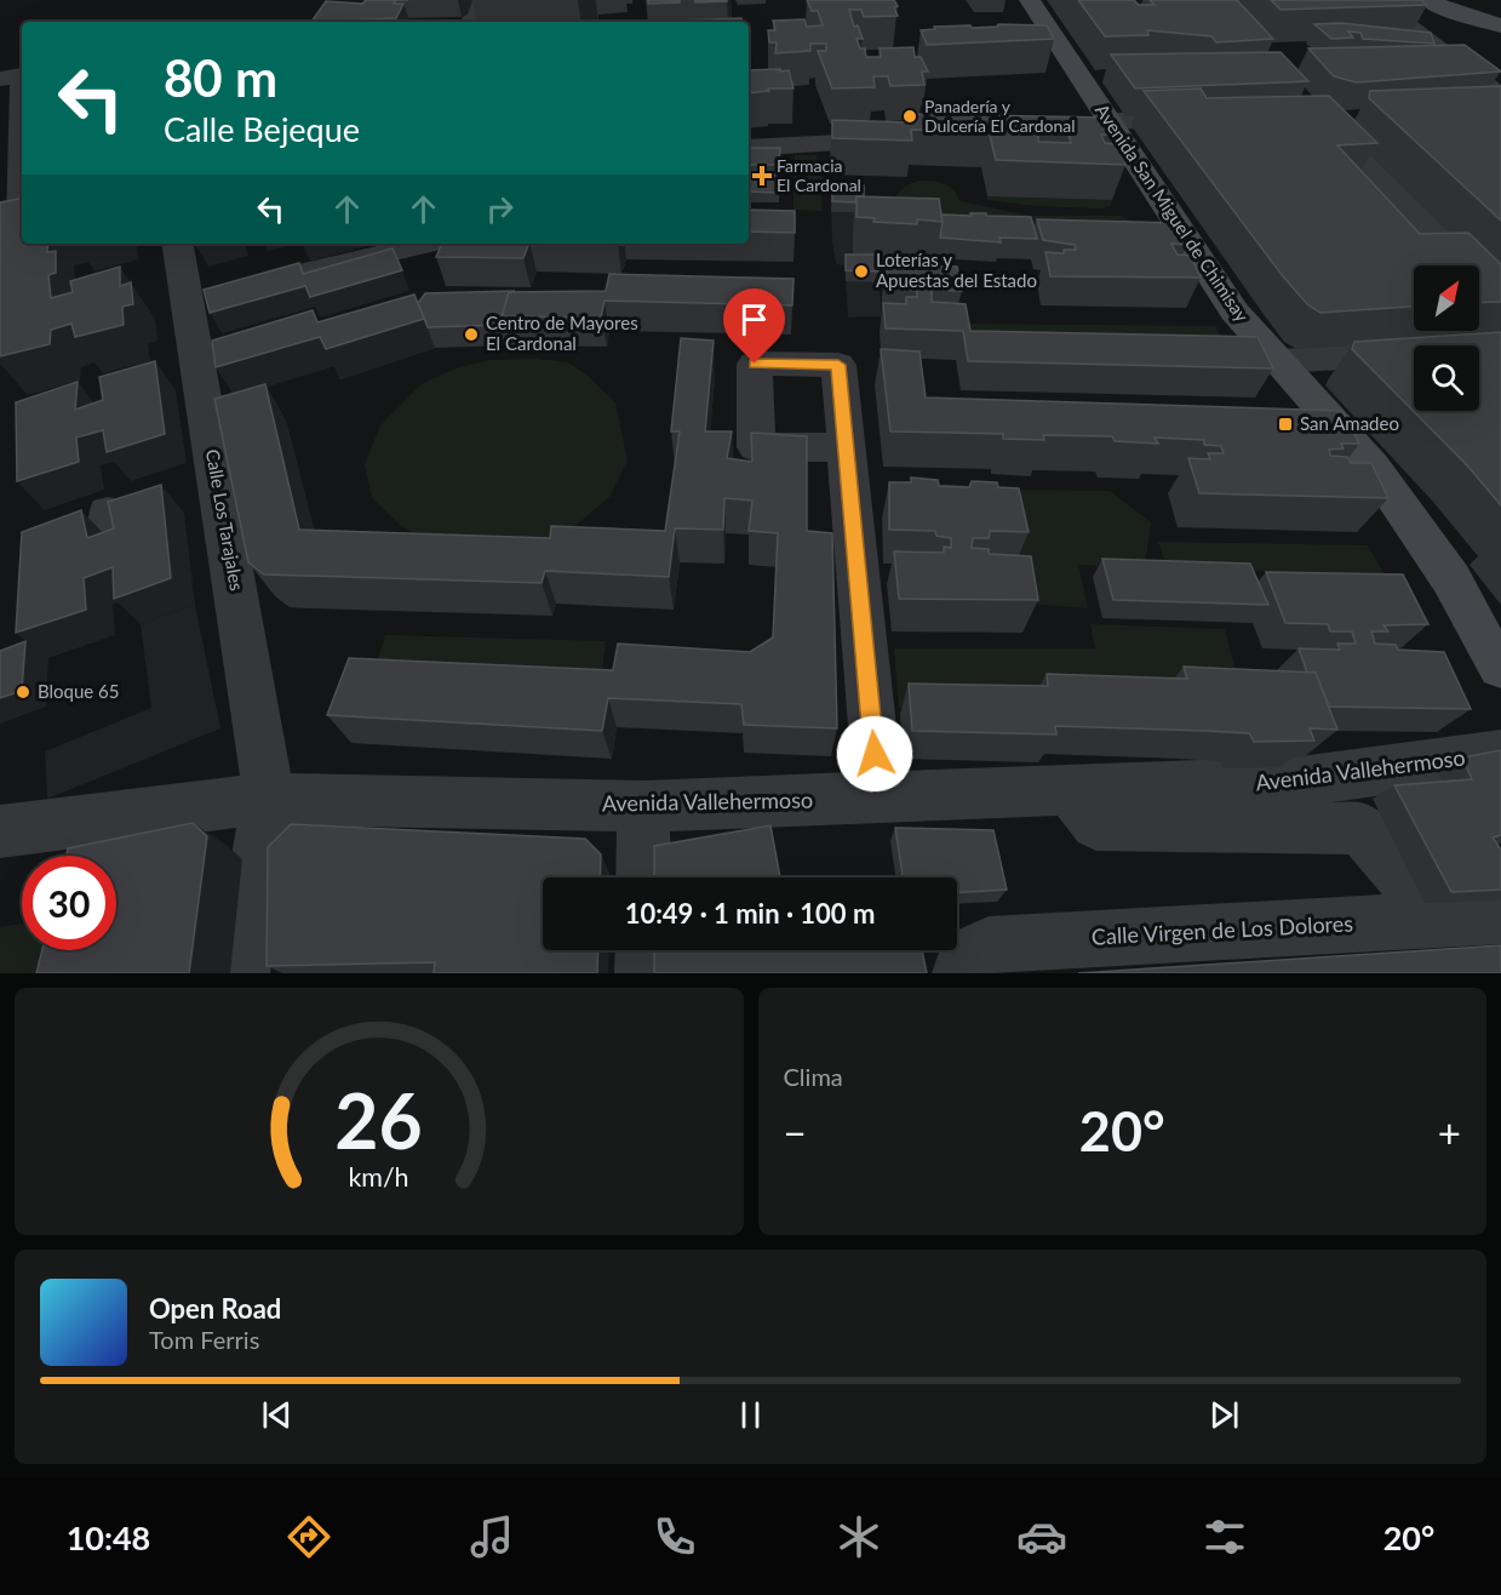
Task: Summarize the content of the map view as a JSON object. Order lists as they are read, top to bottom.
{
  "streets": {
    "street": [
      "Avenida San Miguel de Chimisay",
      "Calle Los Tarajales",
      "Avenida Vallehermoso",
      "Calle Virgen de Los Dolores"
    ]
  },
  "crossings": [
    ["Calle Los Tarajales", "Avenida Vallehermoso"]
  ],
  "places": {
    "other": [
      "Panadería y Dulcería El Cardonal",
      "Loterías y Apuestas del Estado",
      "Centro de Mayores El Cardonal",
      "Bloque 65"
    ],
    "health": ["Farmacia El Cardonal"],
    "transit": ["San Amadeo"]
  },
  "north": "top right",
  "page": {
    "turn": ["80 m", "Calle Bejeque"],
    "limit": "30",
    "trip": "10:49 · 1 min · 100 m",
    "tile": "Clima",
    "heat": ["−", "20°", "+"],
    "song": ["Open Road", "Tom Ferris"],
    "tabs": ["10:48", "20°"],
    "gauge": ["26", "km/h"]
  }
}
